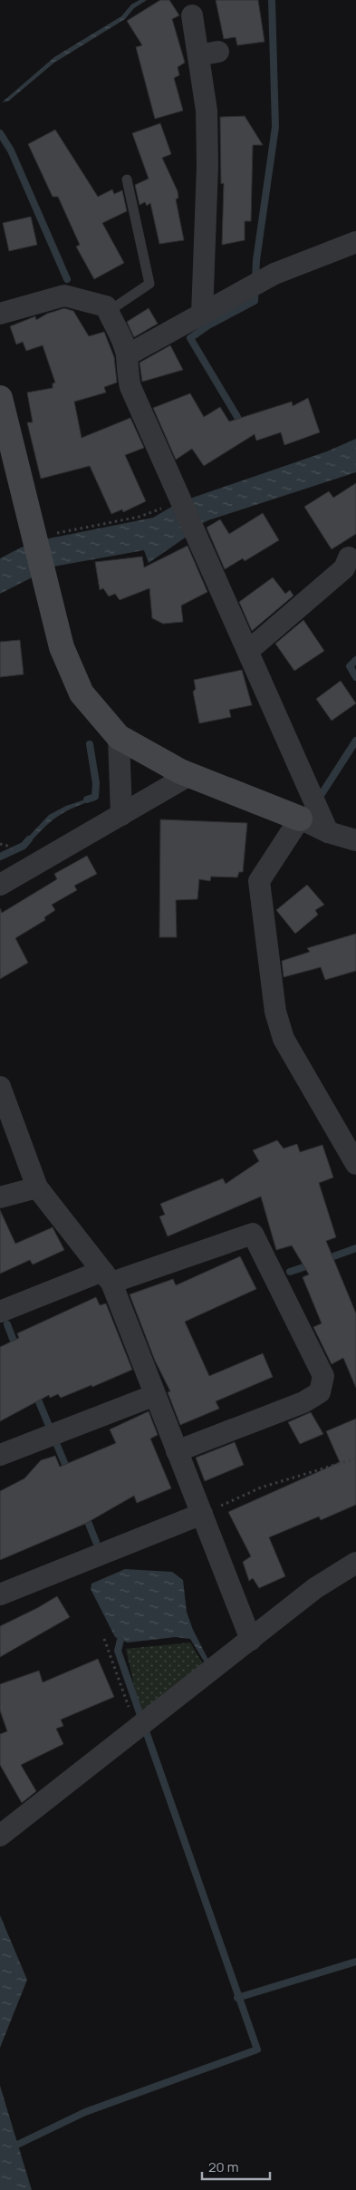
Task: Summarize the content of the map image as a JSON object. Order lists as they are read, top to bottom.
{
  "scale_bar": "20 m"
}
